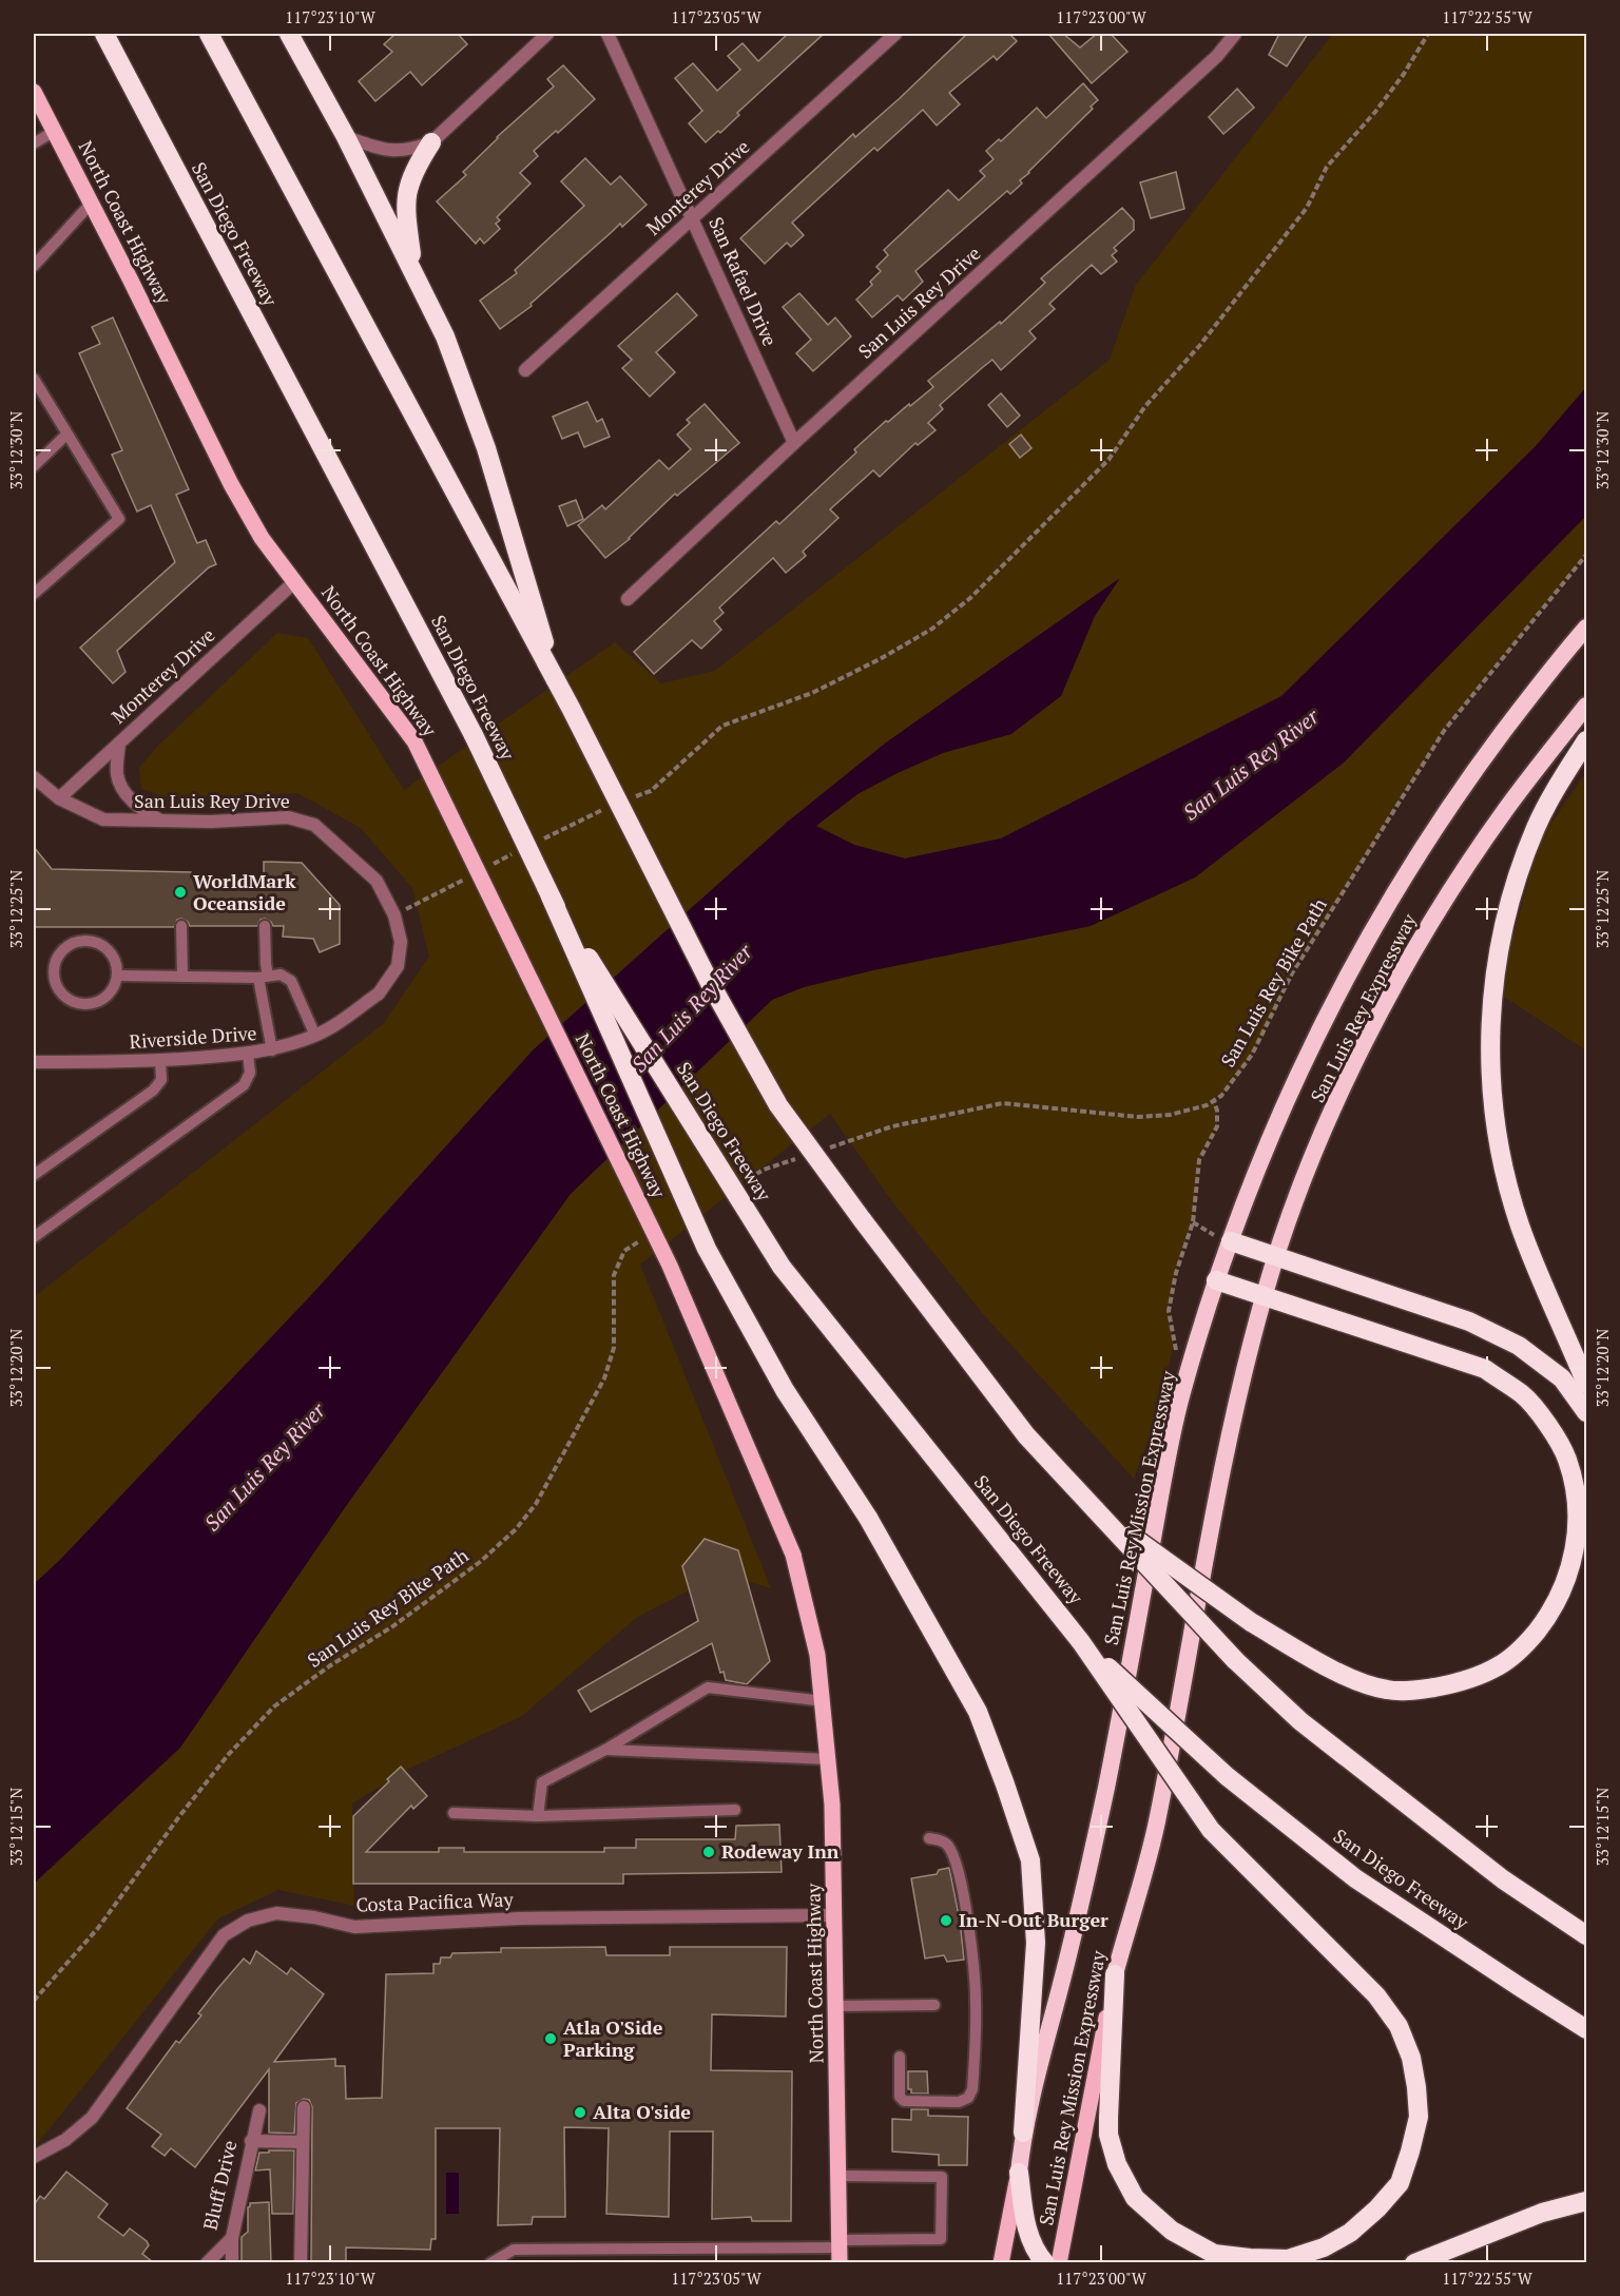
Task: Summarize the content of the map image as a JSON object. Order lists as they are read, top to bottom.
{
  "streets": {
    "highway": ["San Diego Freeway", "San Luis Rey Expressway", "San Luis Rey Mission Expressway"],
    "main road": ["North Coast Highway"],
    "street": [
      "Monterey Drive",
      "San Rafael Drive",
      "San Luis Rey Drive",
      "Riverside Drive",
      "Costa Pacifica Way",
      "Bluff Drive"
    ],
    "path": ["San Luis Rey Bike Path"]
  },
  "crossings": [
    ["Monterey Drive", "North Coast Highway"],
    ["Monterey Drive", "San Rafael Drive"],
    ["Monterey Drive", "San Luis Rey Drive"],
    ["North Coast Highway", "Costa Pacifica Way"],
    ["San Rafael Drive", "San Luis Rey Drive"],
    ["San Luis Rey Drive", "Riverside Drive"],
    ["San Luis Rey Expressway", "San Luis Rey Mission Expressway"]
  ],
  "water": ["San Luis Rey River"],
  "places": [
    "WorldMark Oceanside",
    "Rodeway Inn",
    "In-N-Out Burger",
    "Atla O'Side Parking",
    "Alta O'side"
  ],
  "coordinates": [
    "117°23'10\"W",
    "117°23'05\"W",
    "117°23'00\"W",
    "117°22'55\"W",
    "33°12'30\"N",
    "33°12'25\"N",
    "33°12'20\"N",
    "33°12'15\"N"
  ]
}
